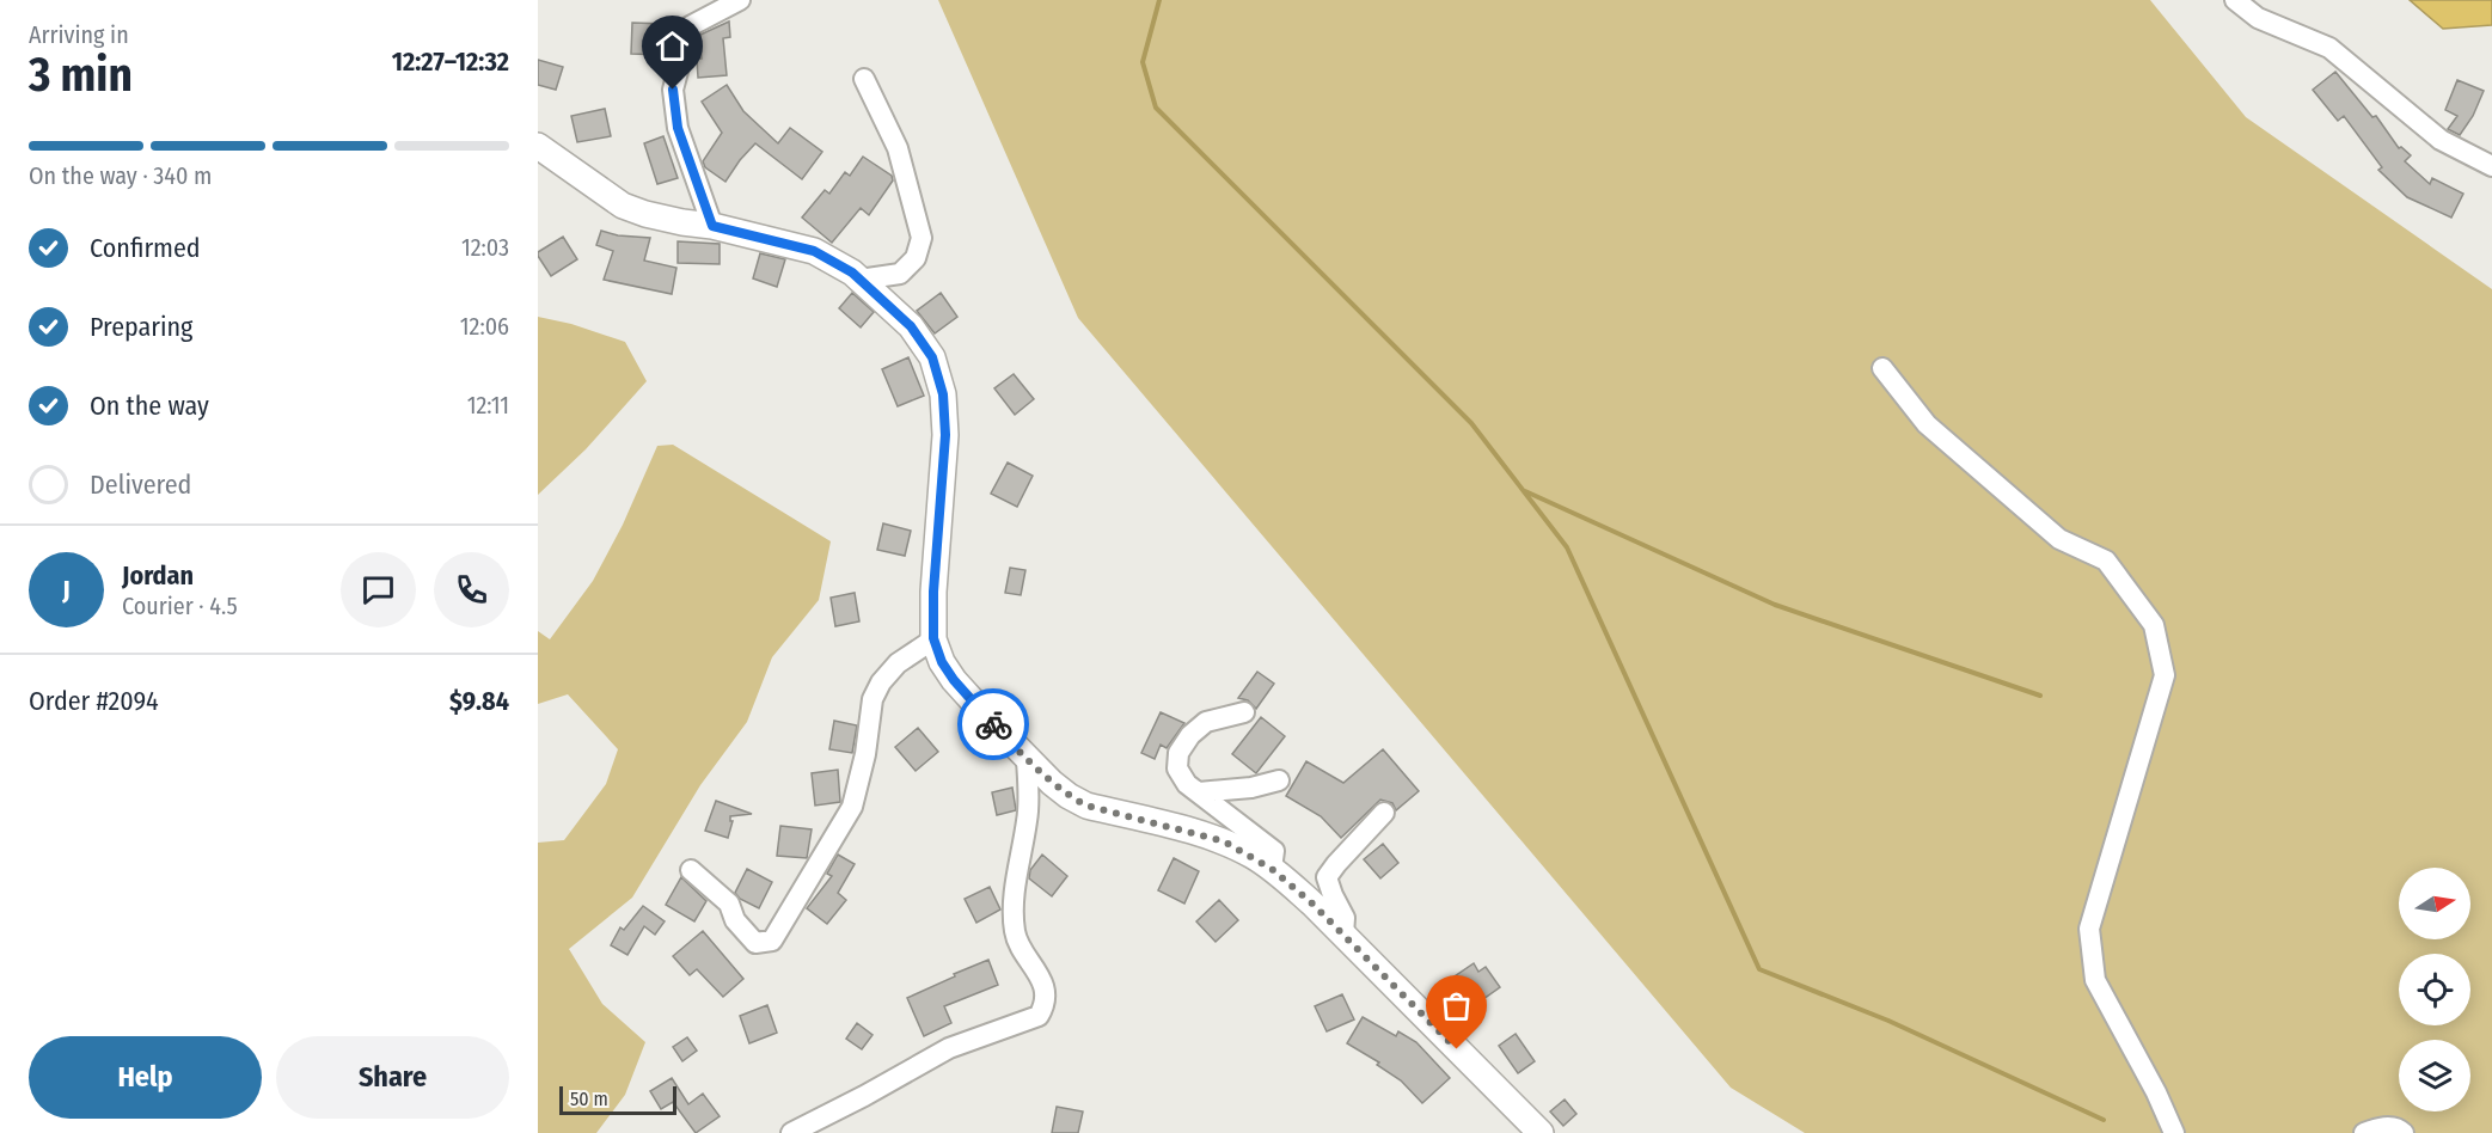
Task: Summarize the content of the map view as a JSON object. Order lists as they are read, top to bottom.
{
  "scale_bar": "50 m",
  "north": "right",
  "page": {
    "heading": ["3 min", "Arriving in", "12:27–12:32"],
    "panel": [
      "Jordan",
      "Courier · 4.5",
      "Order #2094",
      "$9.84"
    ],
    "bar": "On the way · 340 m",
    "list": [
      ["Confirmed", "12:03"],
      ["Preparing", "12:06"],
      ["On the way", "12:11"],
      "Delivered"
    ],
    "round": "J",
    "buttons": ["Help", "Share"],
    "scale": "50 m"
  }
}
